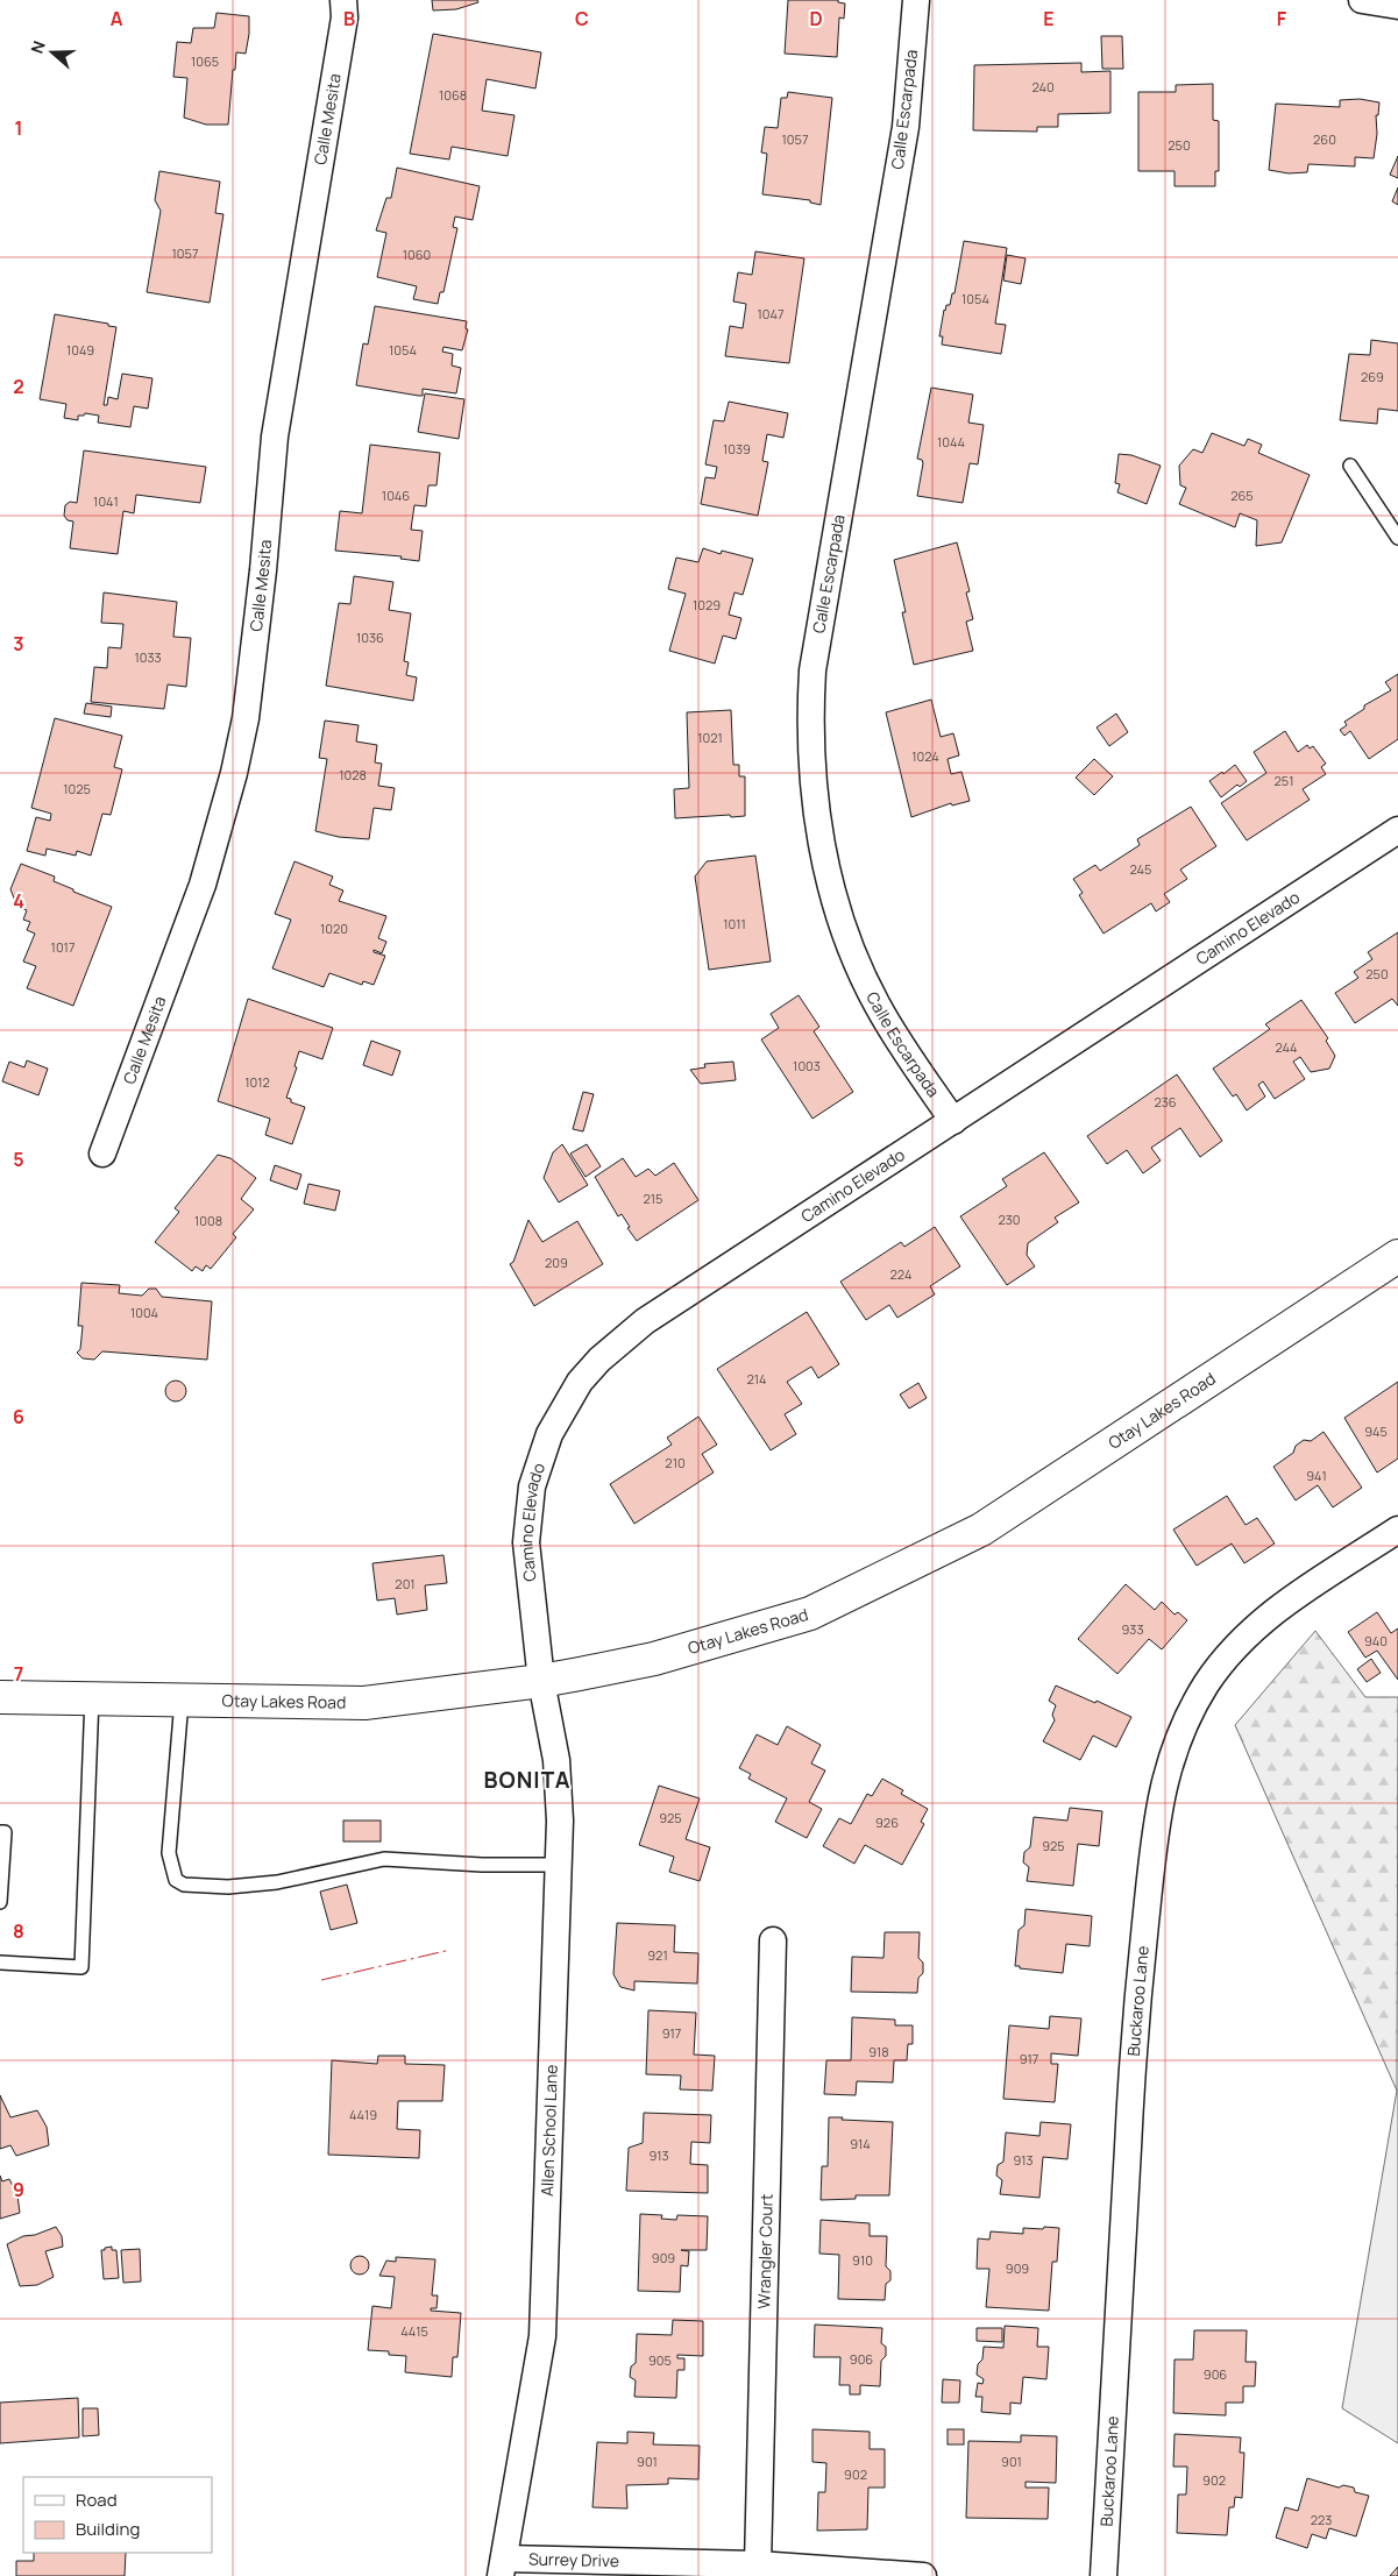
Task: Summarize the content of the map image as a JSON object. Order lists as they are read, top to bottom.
{
  "streets": {
    "main road": ["Otay Lakes Road"],
    "street": [
      "Calle Escarpada",
      "Calle Mesita",
      "Camino Elevado",
      "Buckaroo Lane",
      "Allen School Lane",
      "Wrangler Court",
      "Surrey Drive"
    ]
  },
  "crossings": [
    ["Calle Escarpada", "Camino Elevado"],
    ["Camino Elevado", "Otay Lakes Road"],
    ["Camino Elevado", "Allen School Lane"],
    ["Otay Lakes Road", "Allen School Lane"],
    ["Allen School Lane", "Surrey Drive"],
    ["Wrangler Court", "Surrey Drive"]
  ],
  "districts": ["BONITA"],
  "house_numbers": [
    "1065",
    "240",
    "1068",
    "1057",
    "260",
    "250",
    "1057",
    "1060",
    "1054",
    "1047",
    "1049",
    "1054",
    "269",
    "1044",
    "1039",
    "1046",
    "265",
    "1041",
    "1029",
    "1036",
    "1033",
    "1021",
    "1024",
    "1028",
    "251",
    "1025",
    "245",
    "1011",
    "1020",
    "1017",
    "250",
    "244",
    "1003",
    "1012",
    "236",
    "215",
    "230",
    "1008",
    "209",
    "224",
    "1004",
    "214",
    "945",
    "210",
    "941",
    "201",
    "933",
    "940",
    "925",
    "926",
    "925",
    "921",
    "917",
    "918",
    "917",
    "4419",
    "914",
    "913",
    "913",
    "909",
    "910",
    "909",
    "4415",
    "906",
    "905",
    "906",
    "901",
    "901",
    "902",
    "902",
    "223"
  ],
  "legend": ["Road", "Building"],
  "north": "left",
  "grid": {
    "columns": [
      "A",
      "B",
      "C",
      "D",
      "E",
      "F"
    ],
    "rows": [
      "1",
      "2",
      "3",
      "4",
      "5",
      "6",
      "7",
      "8",
      "9"
    ]
  }
}
